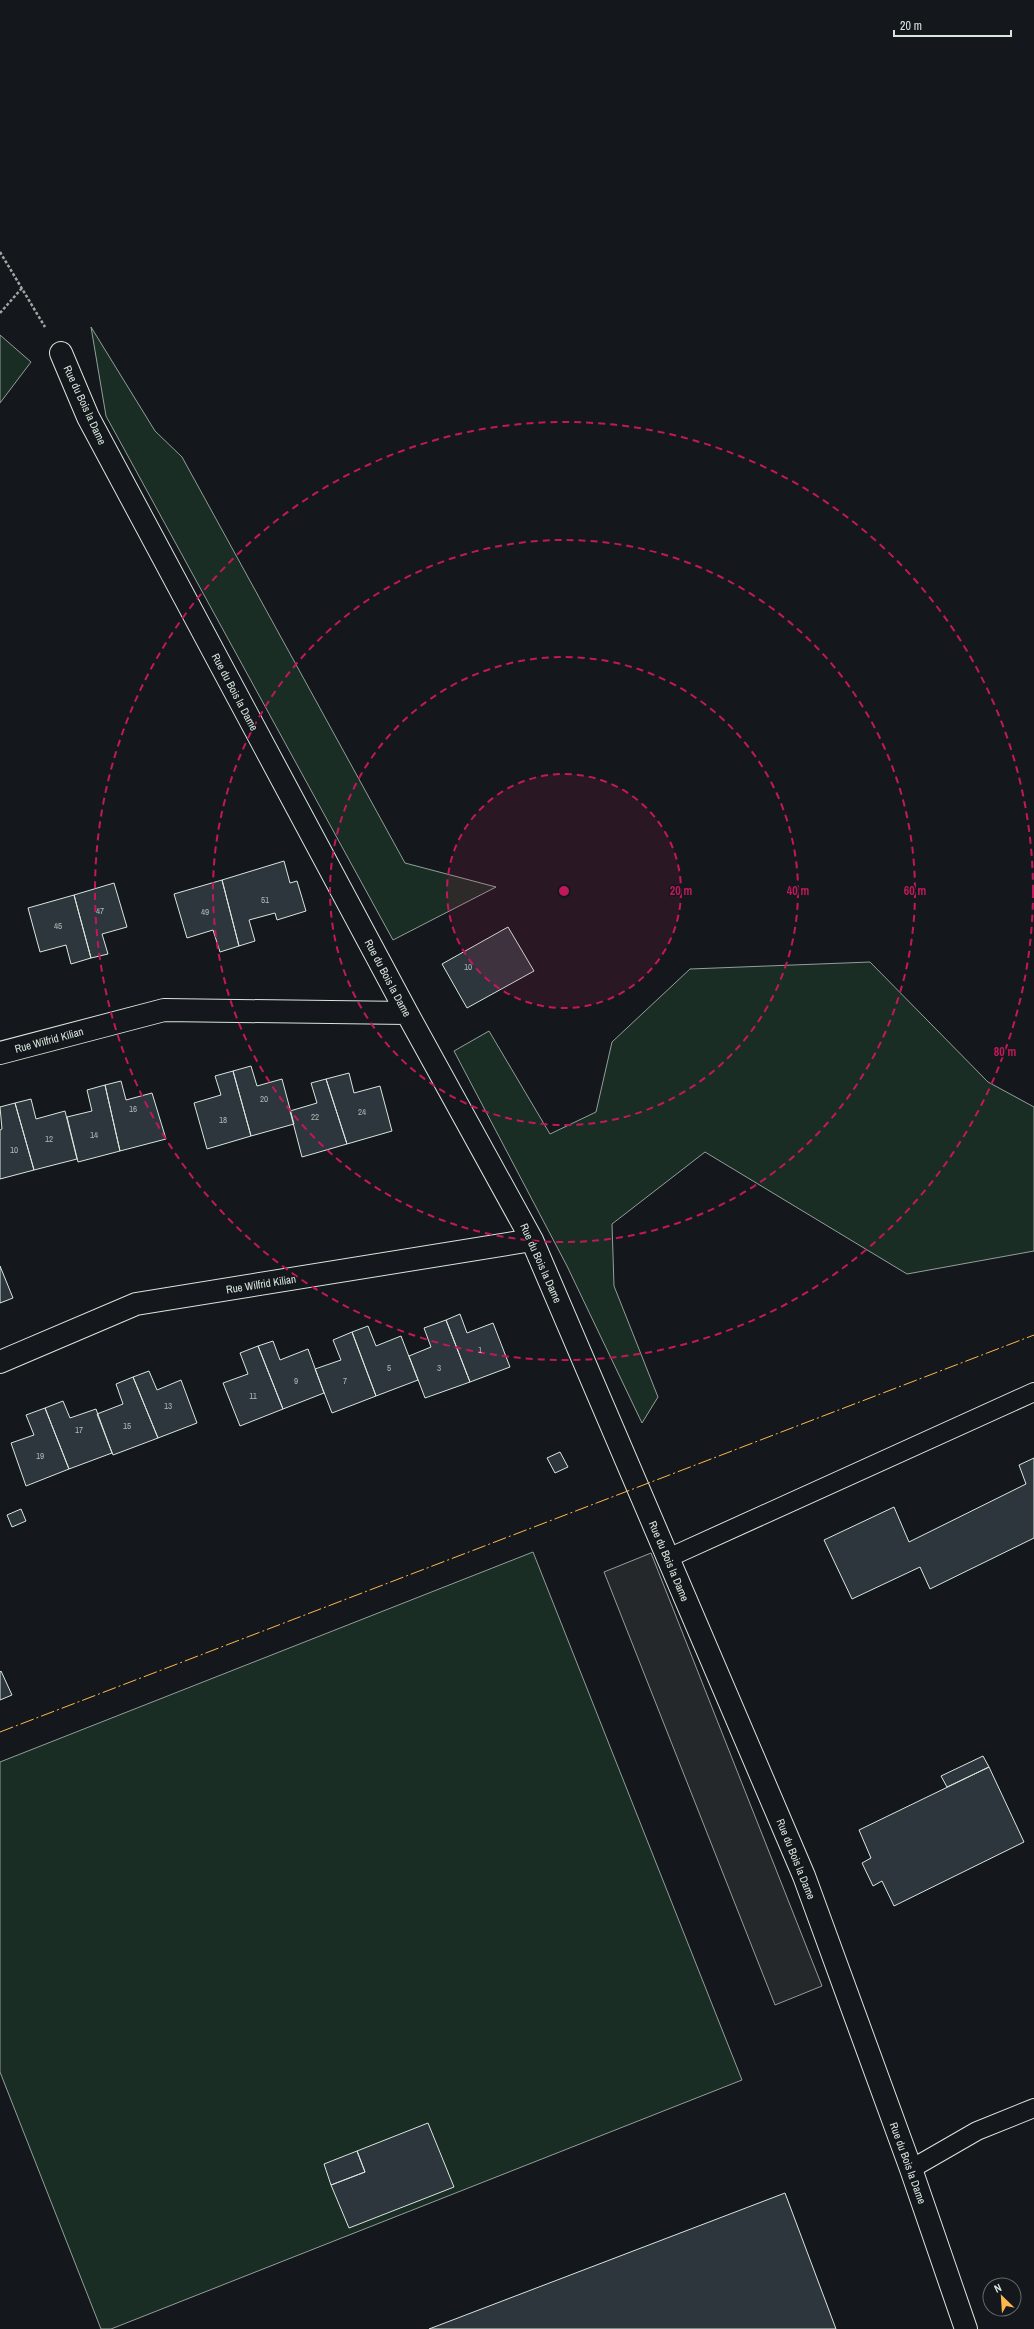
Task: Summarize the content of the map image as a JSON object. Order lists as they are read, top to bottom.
{
  "streets": {
    "street": ["Rue du Bois la Dame", "Rue Wilfrid Kilian"]
  },
  "crossings": [
    ["Rue du Bois la Dame", "Rue Wilfrid Kilian"]
  ],
  "house_numbers": [
    "51",
    "47",
    "49",
    "45",
    "10",
    "20",
    "16",
    "24",
    "22",
    "18",
    "14",
    "12",
    "10",
    "1",
    "5",
    "3",
    "9",
    "7",
    "11",
    "13",
    "15",
    "17",
    "19"
  ],
  "scale_bar": "20 m",
  "north": "top left",
  "rings": [
    "20 m",
    "40 m",
    "60 m",
    "80 m"
  ]
}
